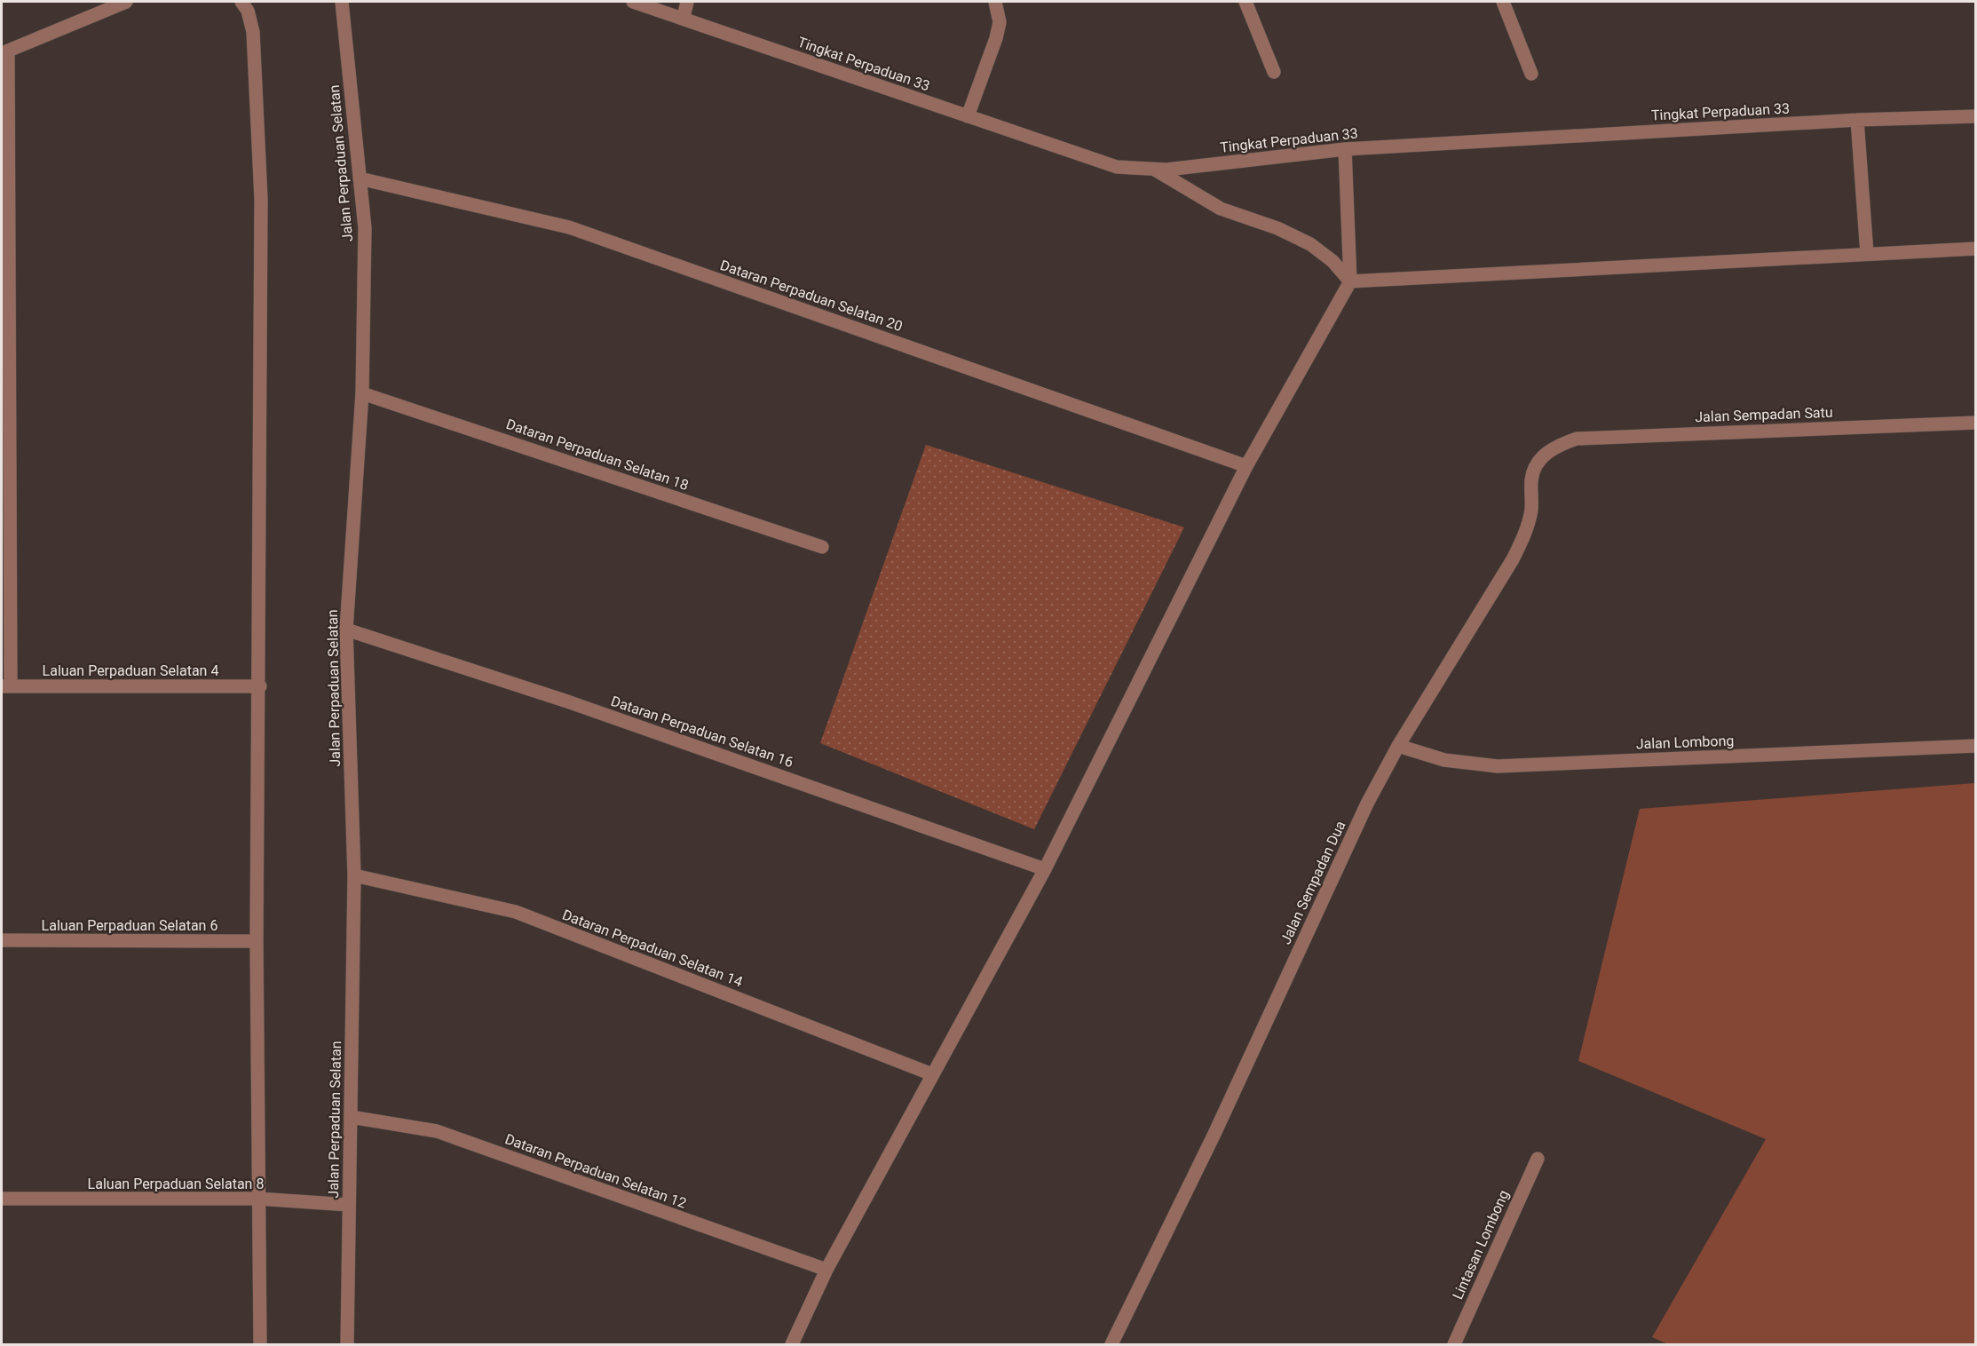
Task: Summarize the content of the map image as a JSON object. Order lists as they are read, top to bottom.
{
  "streets": {
    "street": [
      "Tingkat Perpaduan 33",
      "Jalan Perpaduan Selatan",
      "Dataran Perpaduan Selatan 20",
      "Jalan Sempadan Satu",
      "Dataran Perpaduan Selatan 18",
      "Laluan Perpaduan Selatan 4",
      "Dataran Perpaduan Selatan 16",
      "Jalan Lombong",
      "Jalan Sempadan Dua",
      "Laluan Perpaduan Selatan 6",
      "Dataran Perpaduan Selatan 14",
      "Dataran Perpaduan Selatan 12",
      "Laluan Perpaduan Selatan 8",
      "Lintasan Lombong"
    ]
  },
  "crossings": [
    ["Jalan Perpaduan Selatan", "Dataran Perpaduan Selatan 20"],
    ["Jalan Perpaduan Selatan", "Dataran Perpaduan Selatan 18"],
    ["Jalan Perpaduan Selatan", "Dataran Perpaduan Selatan 16"],
    ["Jalan Perpaduan Selatan", "Dataran Perpaduan Selatan 14"],
    ["Jalan Perpaduan Selatan", "Dataran Perpaduan Selatan 12"],
    ["Jalan Perpaduan Selatan", "Laluan Perpaduan Selatan 8"],
    ["Jalan Sempadan Satu", "Jalan Sempadan Dua"],
    ["Jalan Lombong", "Jalan Sempadan Dua"]
  ]
}
